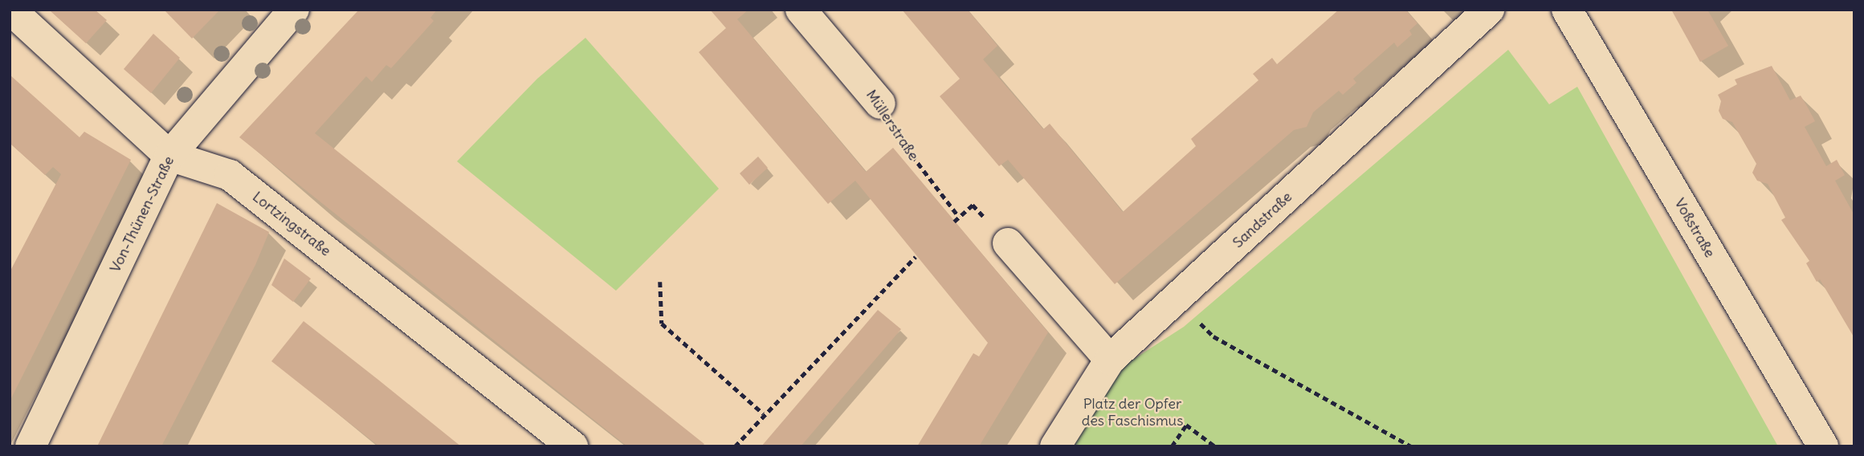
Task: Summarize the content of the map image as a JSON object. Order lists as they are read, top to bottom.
{
  "streets": {
    "street": [
      "Müllerstraße",
      "Von-Thünen-Straße",
      "Sandstraße",
      "Lortzingstraße",
      "Voßstraße"
    ]
  },
  "crossings": [
    ["Von-Thünen-Straße", "Lortzingstraße"]
  ],
  "parks": ["Platz der Opfer des Faschismus"]
}
